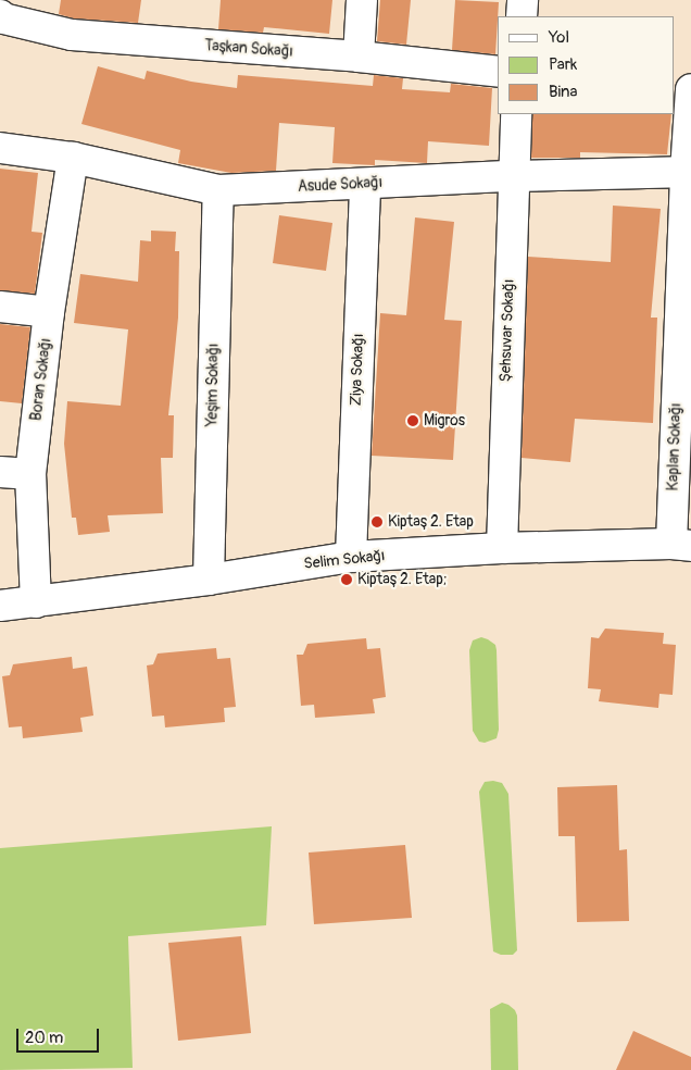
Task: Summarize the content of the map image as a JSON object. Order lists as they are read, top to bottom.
{
  "streets": {
    "street": [
      "Taşkan Sokağı",
      "Asude Sokağı",
      "Şehsuvar Sokağı",
      "Ziya Sokağı",
      "Boran Sokağı",
      "Yeşim Sokağı",
      "Kaplan Sokağı",
      "Selim Sokağı"
    ]
  },
  "crossings": [
    ["Asude Sokağı", "Şehsuvar Sokağı"],
    ["Asude Sokağı", "Ziya Sokağı"],
    ["Asude Sokağı", "Boran Sokağı"],
    ["Asude Sokağı", "Yeşim Sokağı"],
    ["Asude Sokağı", "Kaplan Sokağı"],
    ["Şehsuvar Sokağı", "Selim Sokağı"],
    ["Ziya Sokağı", "Selim Sokağı"],
    ["Boran Sokağı", "Selim Sokağı"],
    ["Yeşim Sokağı", "Selim Sokağı"],
    ["Kaplan Sokağı", "Selim Sokağı"]
  ],
  "places": ["Migros", "Kiptaş 2. Etap", "Kiptaş 2. Etap;"],
  "legend": ["Yol", "Park", "Bina"],
  "scale_bar": "20 m"
}
